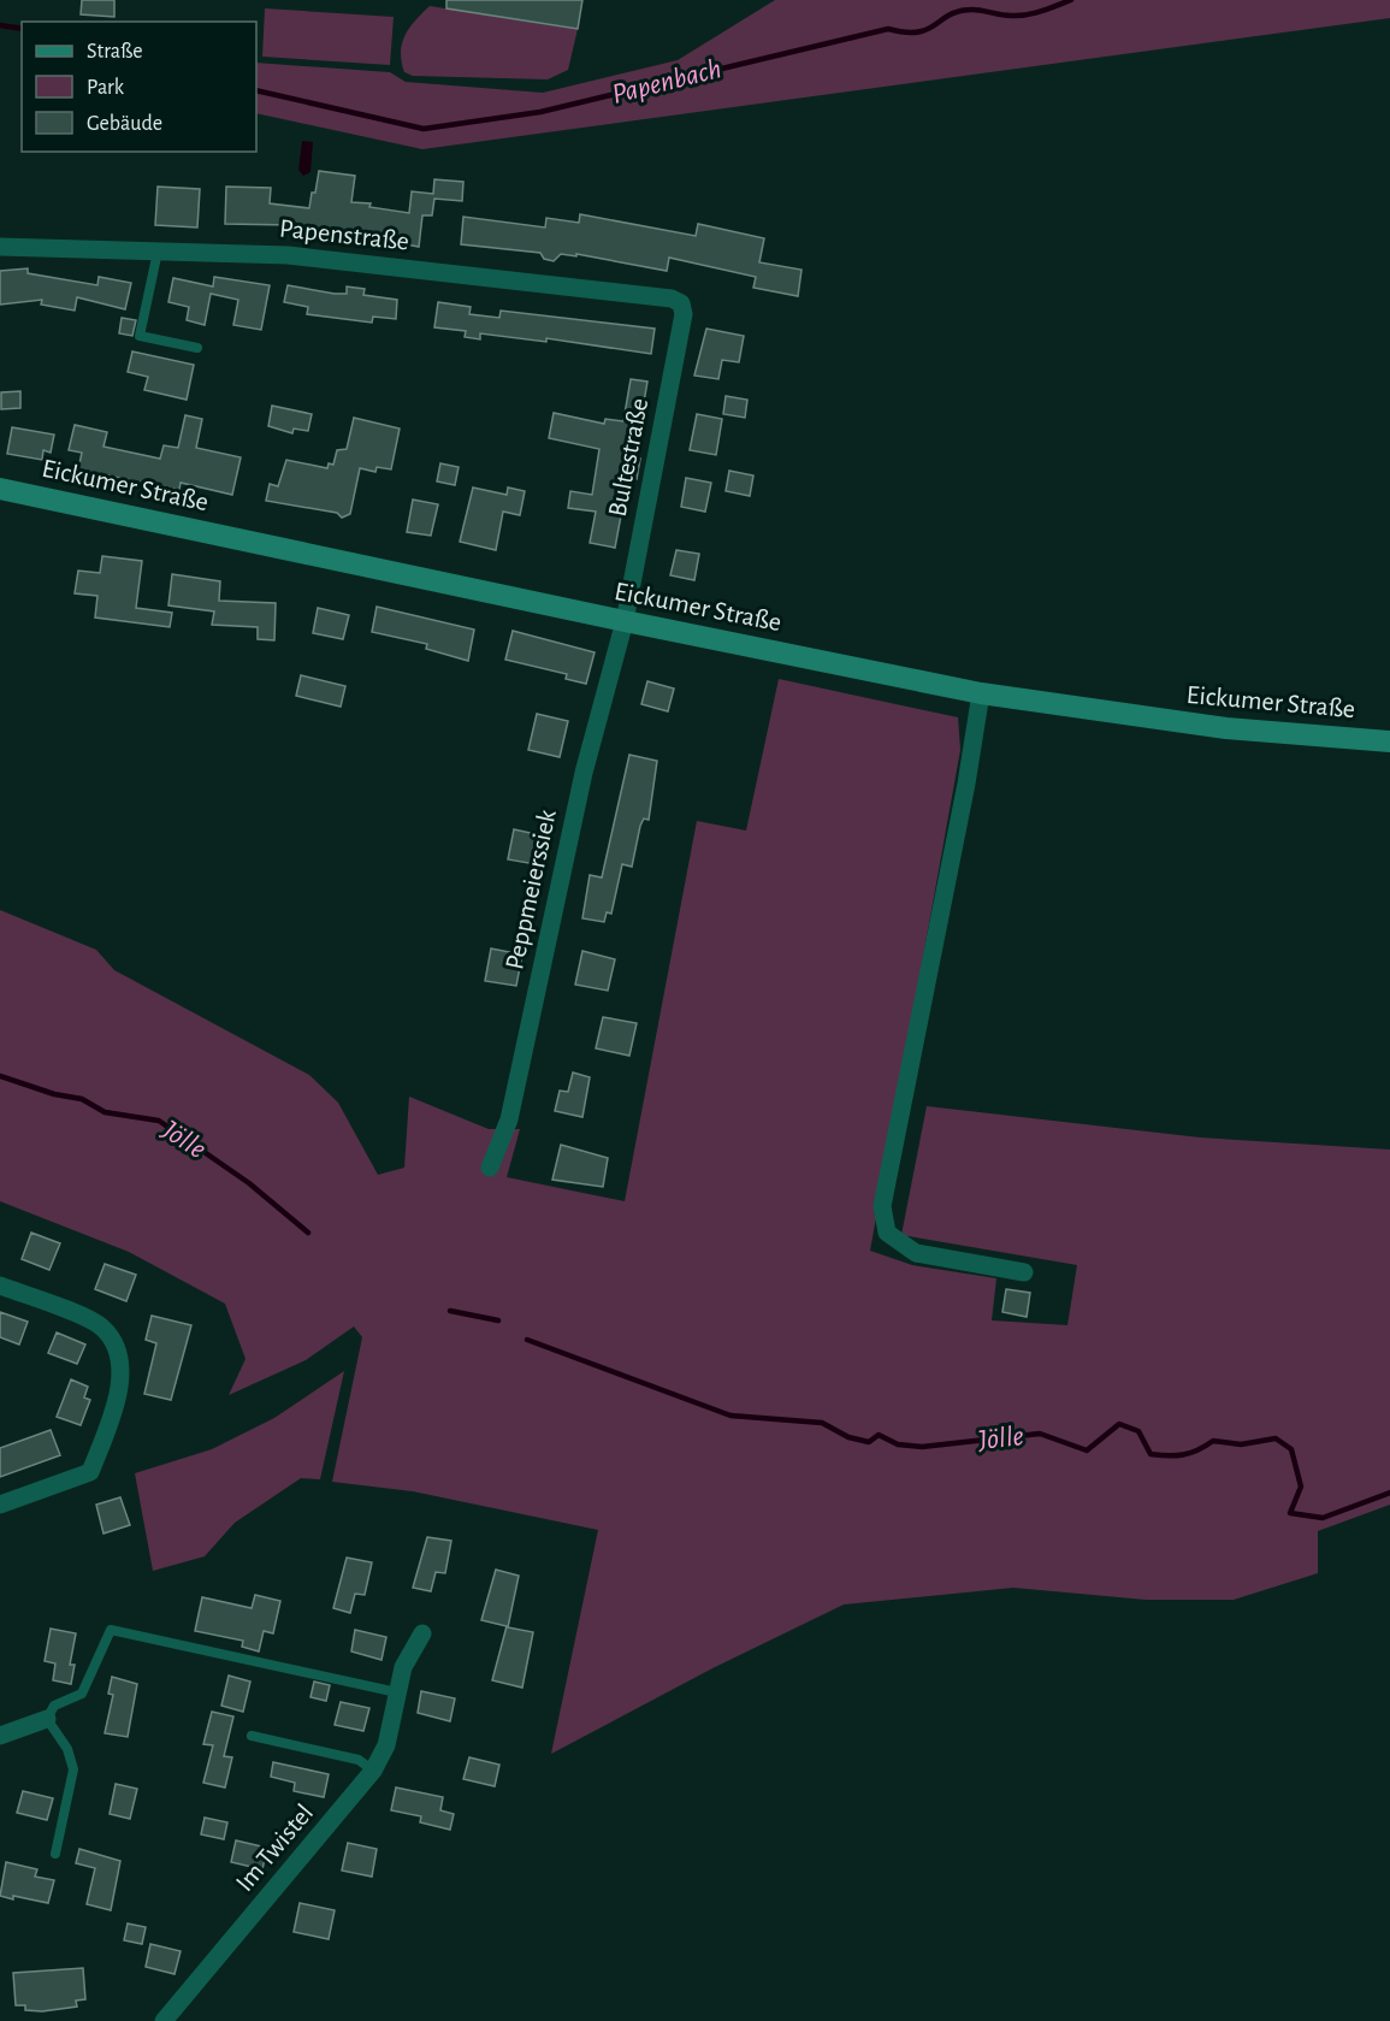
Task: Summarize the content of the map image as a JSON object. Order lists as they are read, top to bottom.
{
  "streets": {
    "main road": ["Eickumer Straße"],
    "street": [
      "Papenstraße",
      "Bultestraße",
      "Peppmeierssiek",
      "Im Twistel"
    ]
  },
  "crossings": [
    ["Papenstraße", "Bultestraße"],
    ["Bultestraße", "Eickumer Straße"],
    ["Bultestraße", "Peppmeierssiek"],
    ["Eickumer Straße", "Peppmeierssiek"]
  ],
  "water": ["Papenbach", "Jölle"],
  "legend": ["Straße", "Park", "Gebäude"]
}
